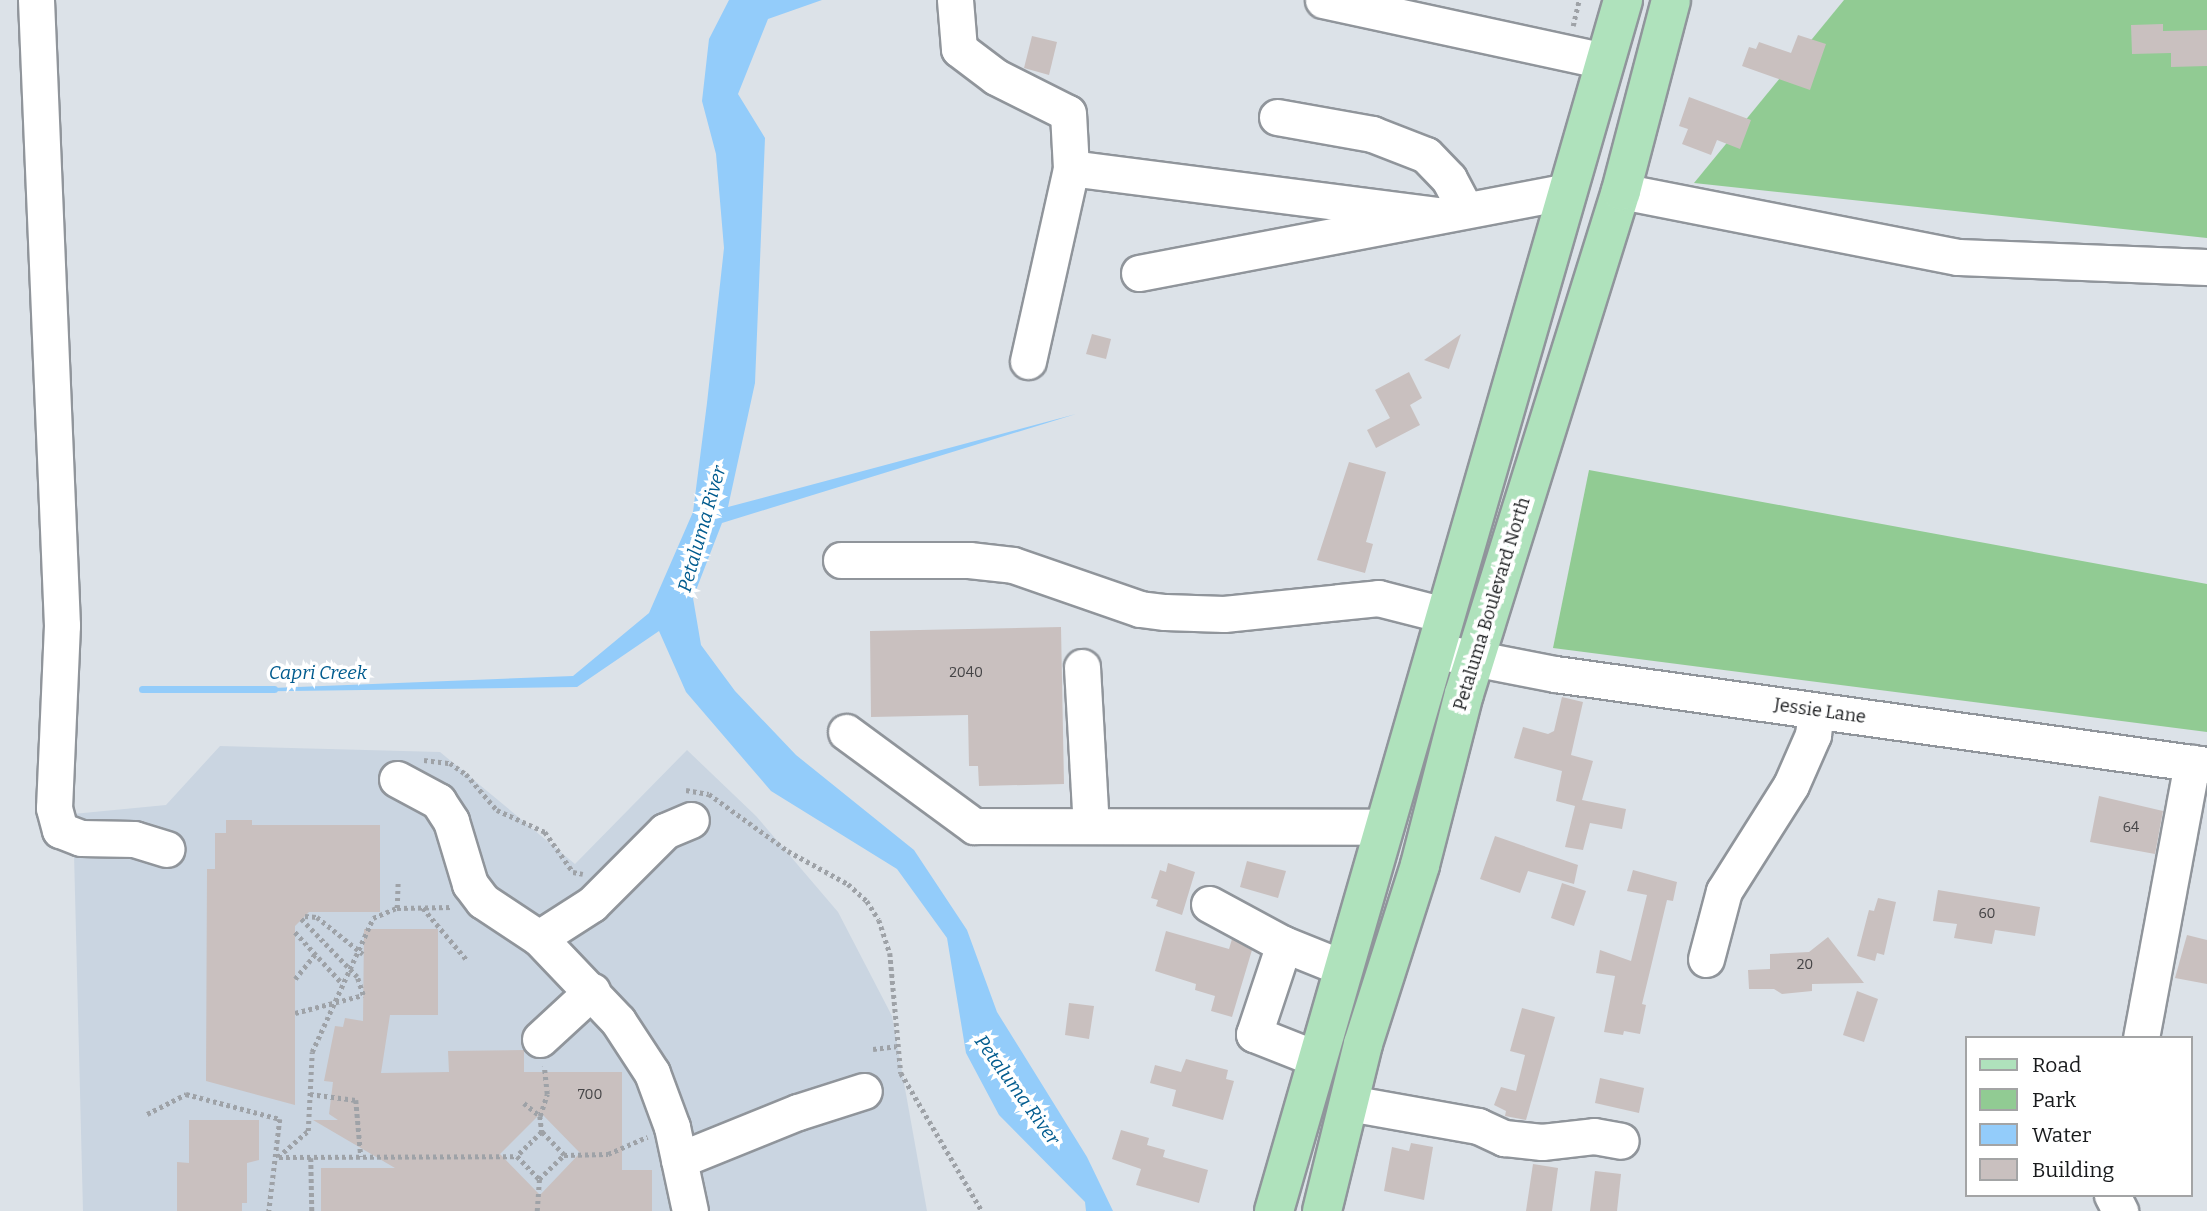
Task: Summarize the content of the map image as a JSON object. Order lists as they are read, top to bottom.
{
  "streets": {
    "main road": ["Petaluma Boulevard North"],
    "street": ["Jessie Lane"]
  },
  "crossings": [
    ["Petaluma Boulevard North", "Jessie Lane"]
  ],
  "water": ["Petaluma River", "Capri Creek"],
  "house_numbers": [
    "2040",
    "64",
    "60",
    "20",
    "700"
  ],
  "legend": [
    "Road",
    "Park",
    "Water",
    "Building"
  ]
}
